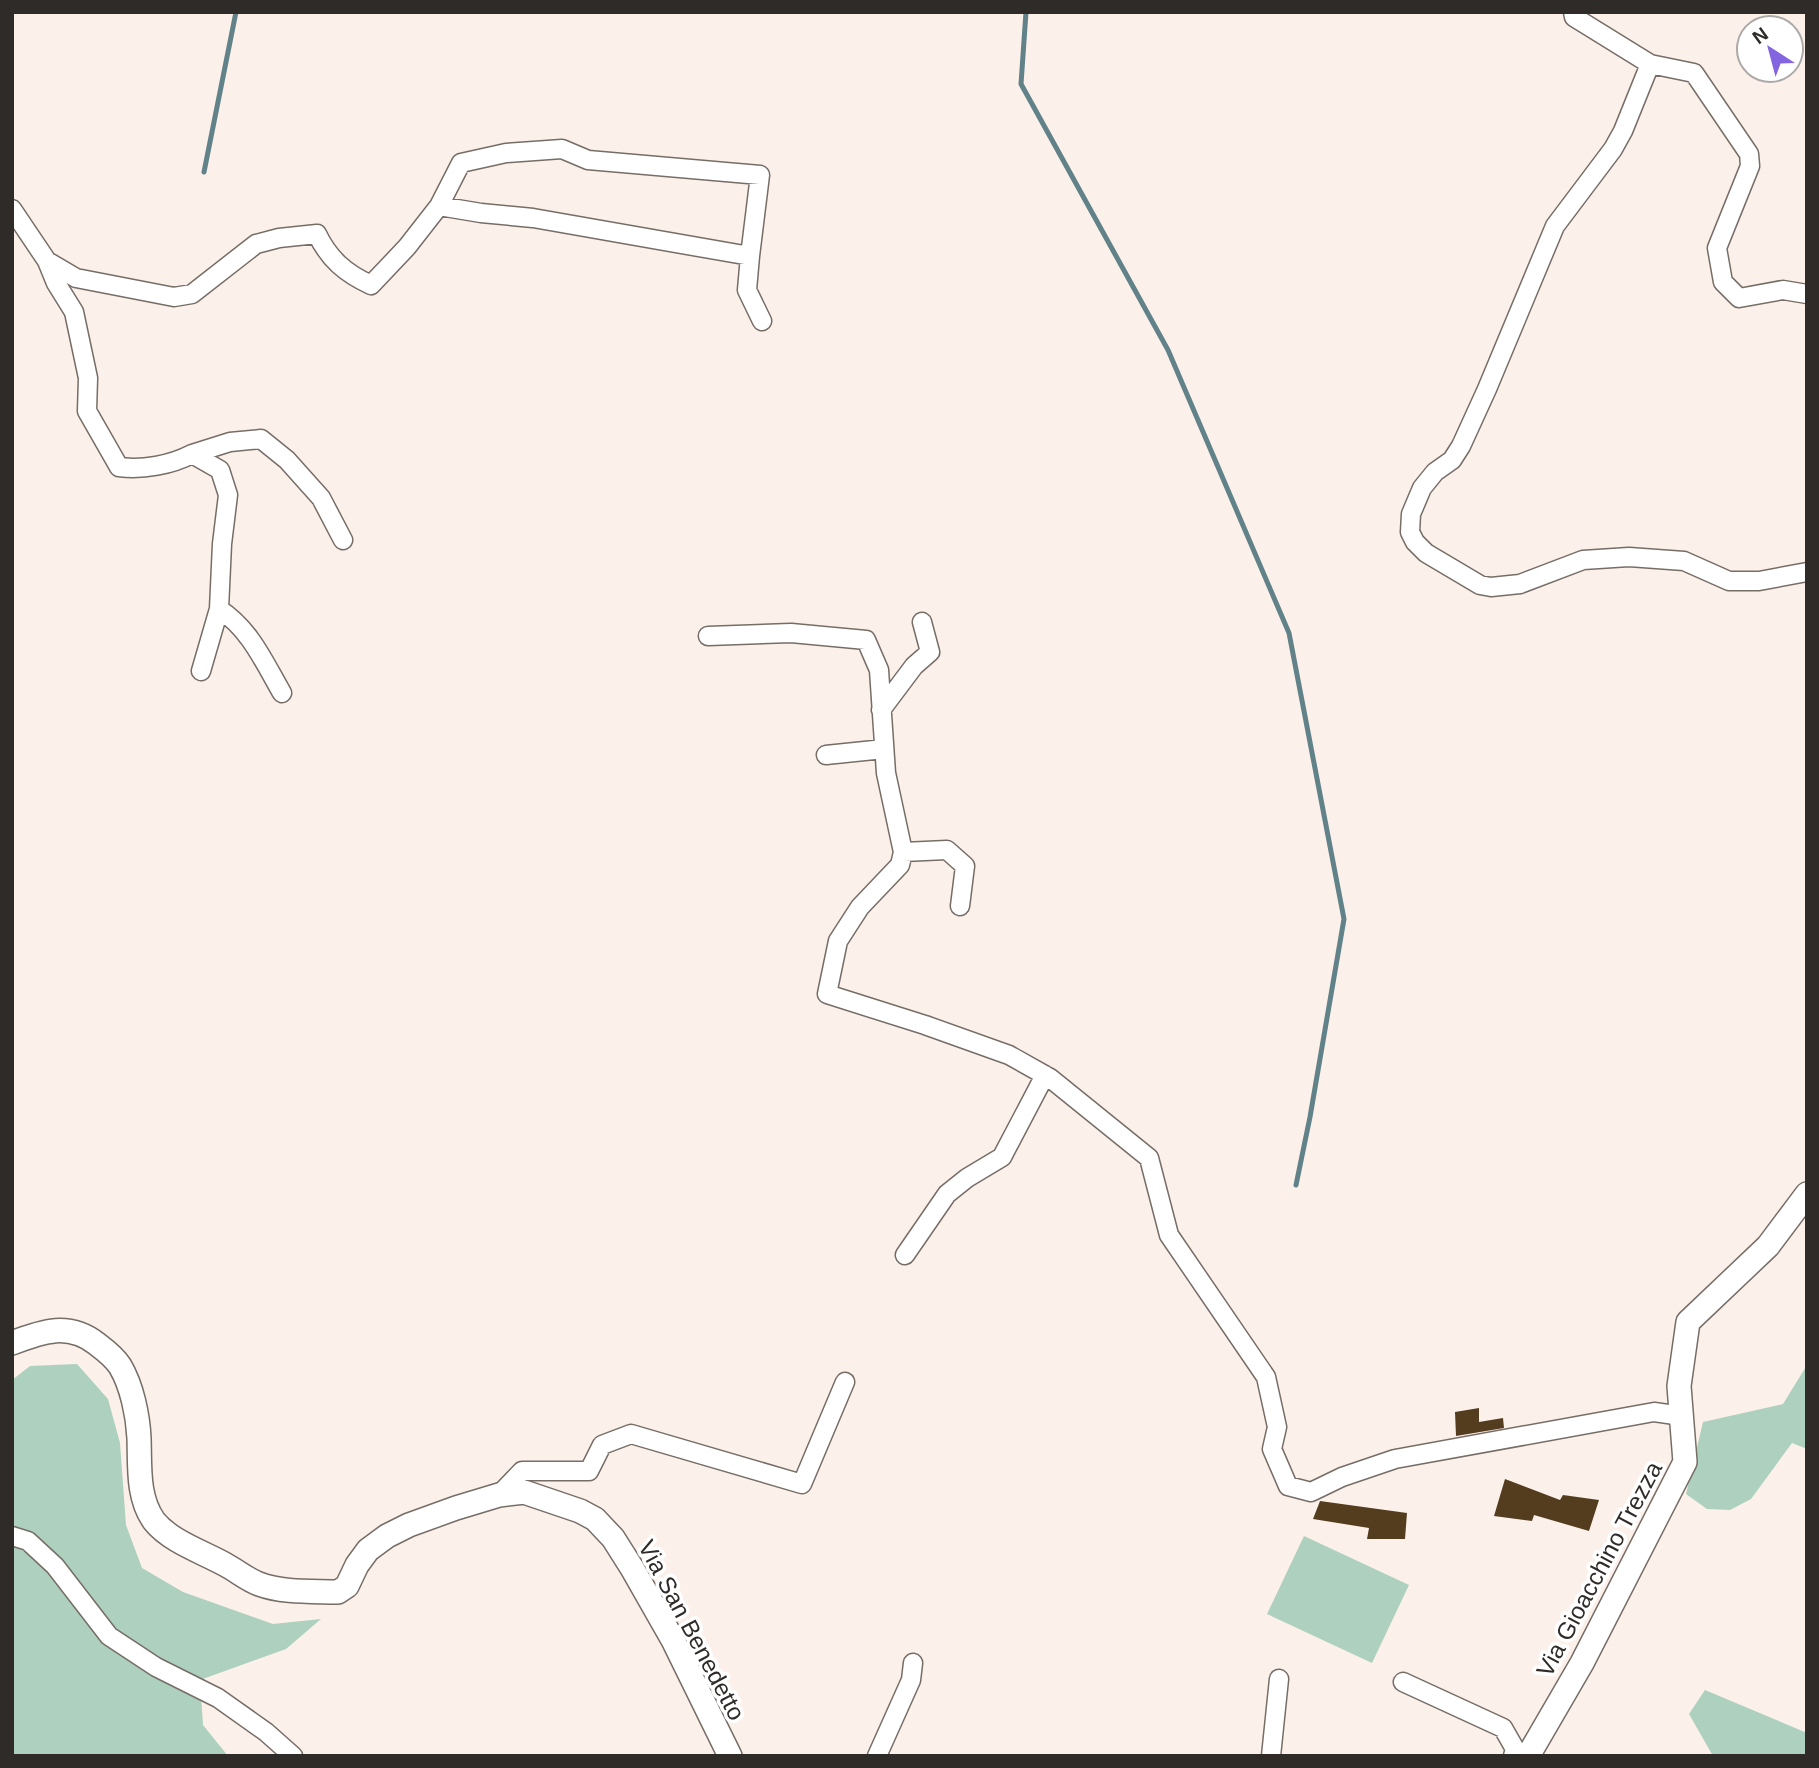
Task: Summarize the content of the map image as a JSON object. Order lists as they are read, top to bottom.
{
  "streets": {
    "street": ["Via Gioacchino Trezza", "Via San Benedetto"]
  },
  "north": "top left"
}
